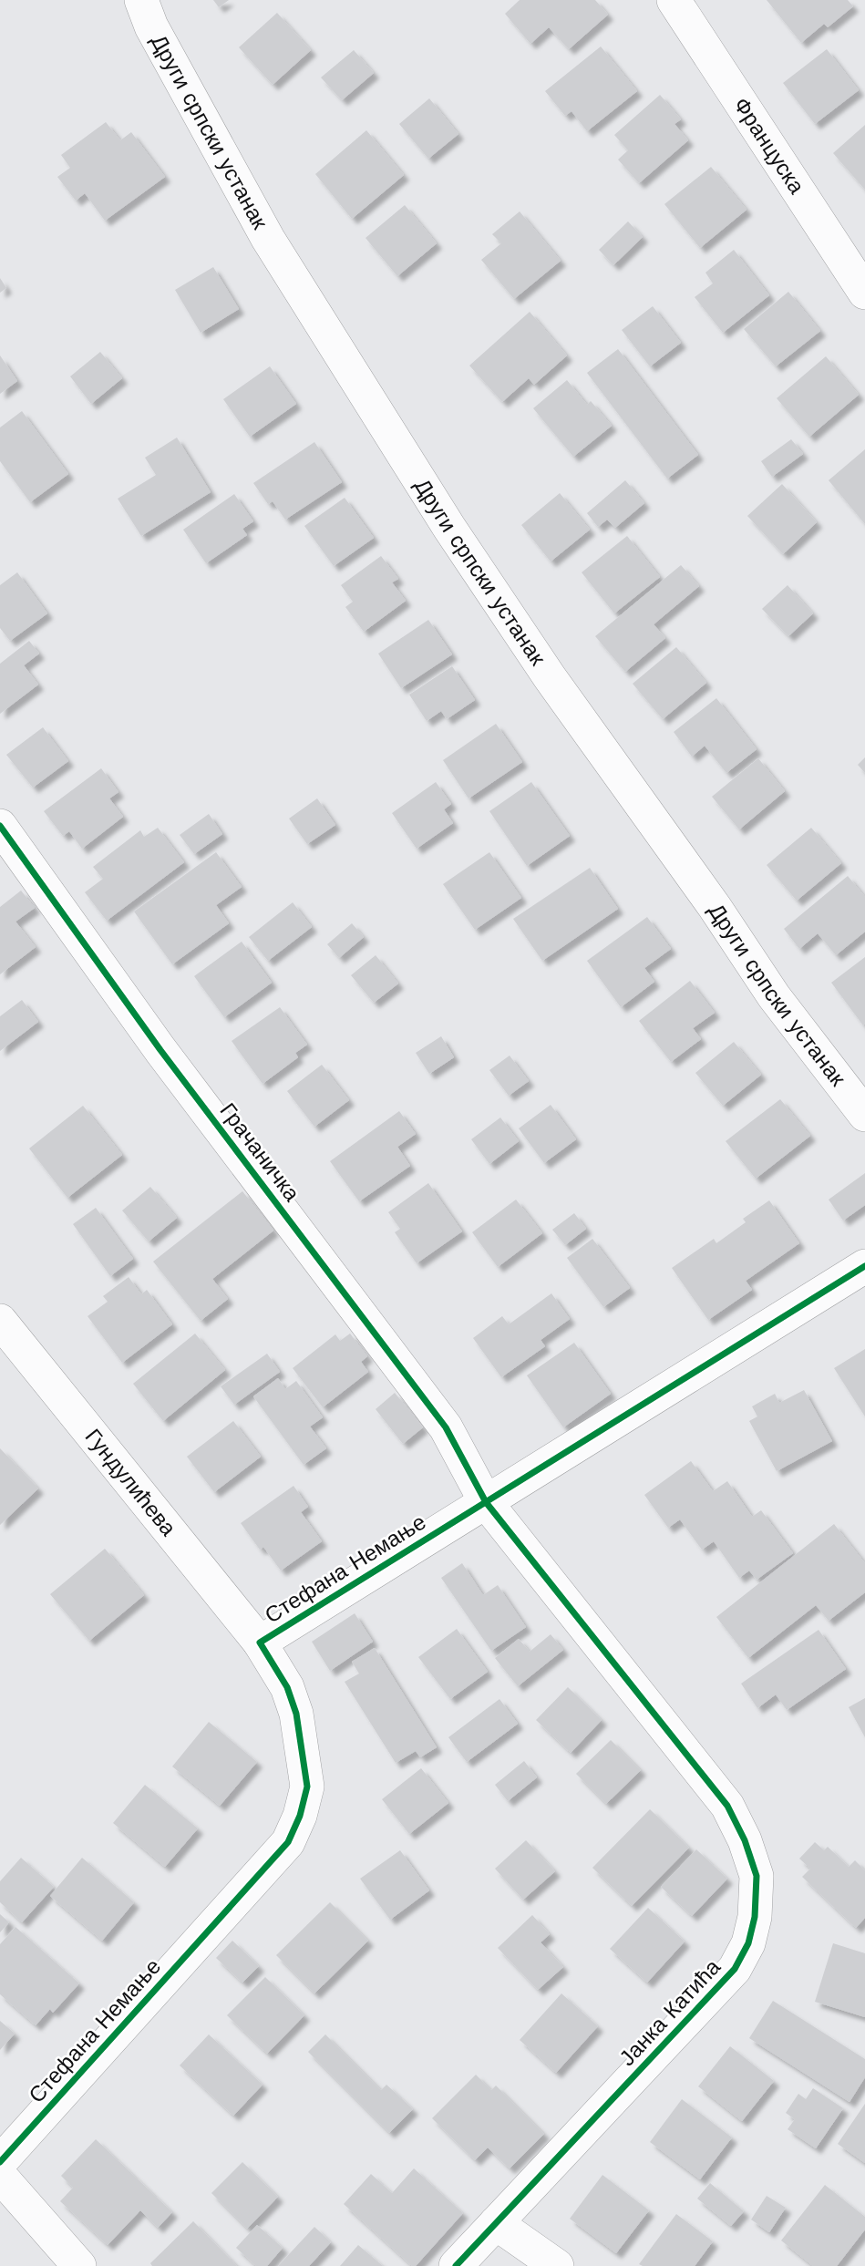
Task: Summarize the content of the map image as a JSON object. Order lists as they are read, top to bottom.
{
  "streets": {
    "street": [
      "Други српски устанак",
      "Француска",
      "Грачаничка",
      "Гундулићева",
      "Стефана Немање",
      "Јанка Катића"
    ]
  },
  "crossings": [
    ["Грачаничка", "Стефана Немање"],
    ["Грачаничка", "Јанка Катића"],
    ["Гундулићева", "Стефана Немање"],
    ["Стефана Немање", "Јанка Катића"]
  ]
}
